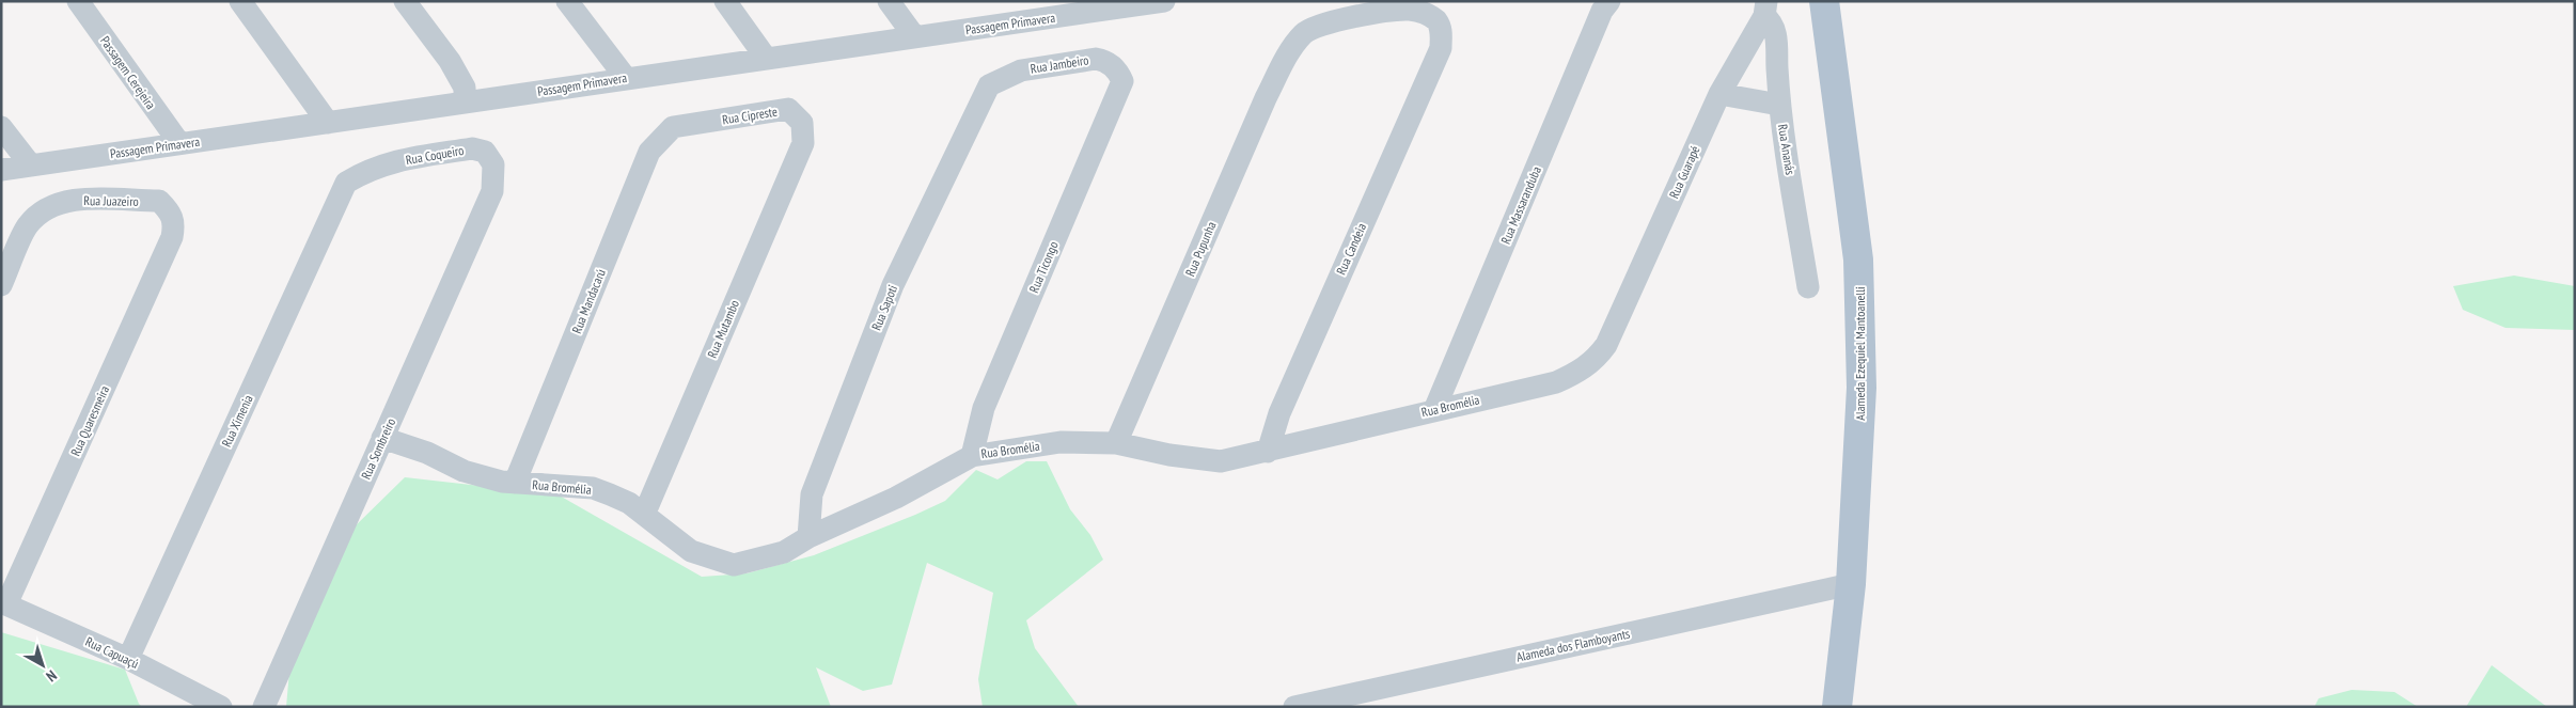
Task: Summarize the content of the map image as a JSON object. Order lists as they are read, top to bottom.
{
  "streets": {
    "main road": ["Alameda Ezequiel Mantoanelli"],
    "street": [
      "Passagem Primavera",
      "Rua Jambeiro",
      "Passagem Cerejeira",
      "Rua Cipreste",
      "Rua Ananás",
      "Rua Coqueiro",
      "Rua Guarapé",
      "Rua Juazeiro",
      "Rua Massaranduba",
      "Rua Pupunha",
      "Rua Candeia",
      "Rua Ticongo",
      "Rua Mandacarú",
      "Rua Sapoti",
      "Rua Mutambo",
      "Rua Bromélia",
      "Rua Quaresmeira",
      "Rua Ximenia",
      "Rua Sombreiro",
      "Alameda dos Flamboyants",
      "Rua Capuaçú"
    ]
  },
  "crossings": [
    ["Passagem Primavera", "Passagem Cerejeira"],
    ["Rua Jambeiro", "Rua Ticongo"],
    ["Rua Jambeiro", "Rua Sapoti"],
    ["Rua Cipreste", "Rua Mandacarú"],
    ["Rua Cipreste", "Rua Mutambo"],
    ["Rua Ananás", "Rua Guarapé"],
    ["Rua Coqueiro", "Rua Ximenia"],
    ["Rua Coqueiro", "Rua Sombreiro"],
    ["Rua Guarapé", "Rua Bromélia"],
    ["Rua Juazeiro", "Rua Quaresmeira"],
    ["Rua Massaranduba", "Rua Bromélia"],
    ["Rua Pupunha", "Rua Candeia"],
    ["Rua Pupunha", "Rua Bromélia"],
    ["Rua Candeia", "Rua Bromélia"],
    ["Rua Ticongo", "Rua Bromélia"],
    ["Rua Mandacarú", "Rua Bromélia"],
    ["Rua Sapoti", "Rua Bromélia"],
    ["Rua Mutambo", "Rua Bromélia"],
    ["Alameda Ezequiel Mantoanelli", "Alameda dos Flamboyants"],
    ["Rua Bromélia", "Rua Sombreiro"],
    ["Rua Quaresmeira", "Rua Capuaçú"],
    ["Rua Ximenia", "Rua Capuaçú"]
  ],
  "north": "bottom right"
}
